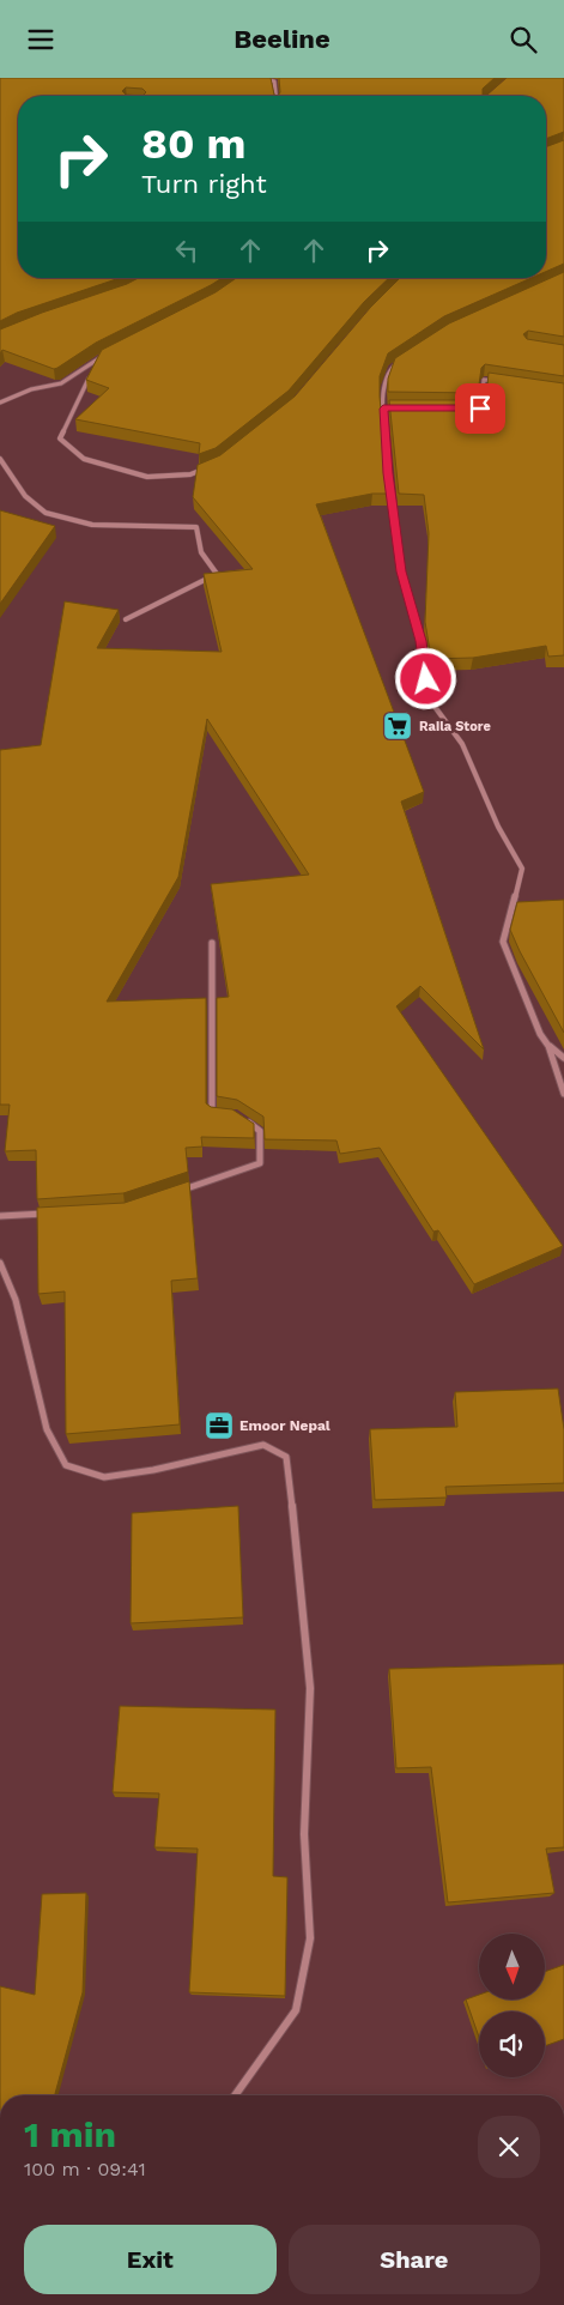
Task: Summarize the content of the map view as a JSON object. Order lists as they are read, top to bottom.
{
  "places": {
    "supermarket": ["Raila Store"],
    "office": ["Emoor Nepal"]
  },
  "north": "bottom",
  "page": {
    "header": "Beeline",
    "turn": ["80 m", "Turn right"],
    "heading": ["1 min", "100 m · 09:41"],
    "buttons": ["Exit", "Share"]
  }
}
